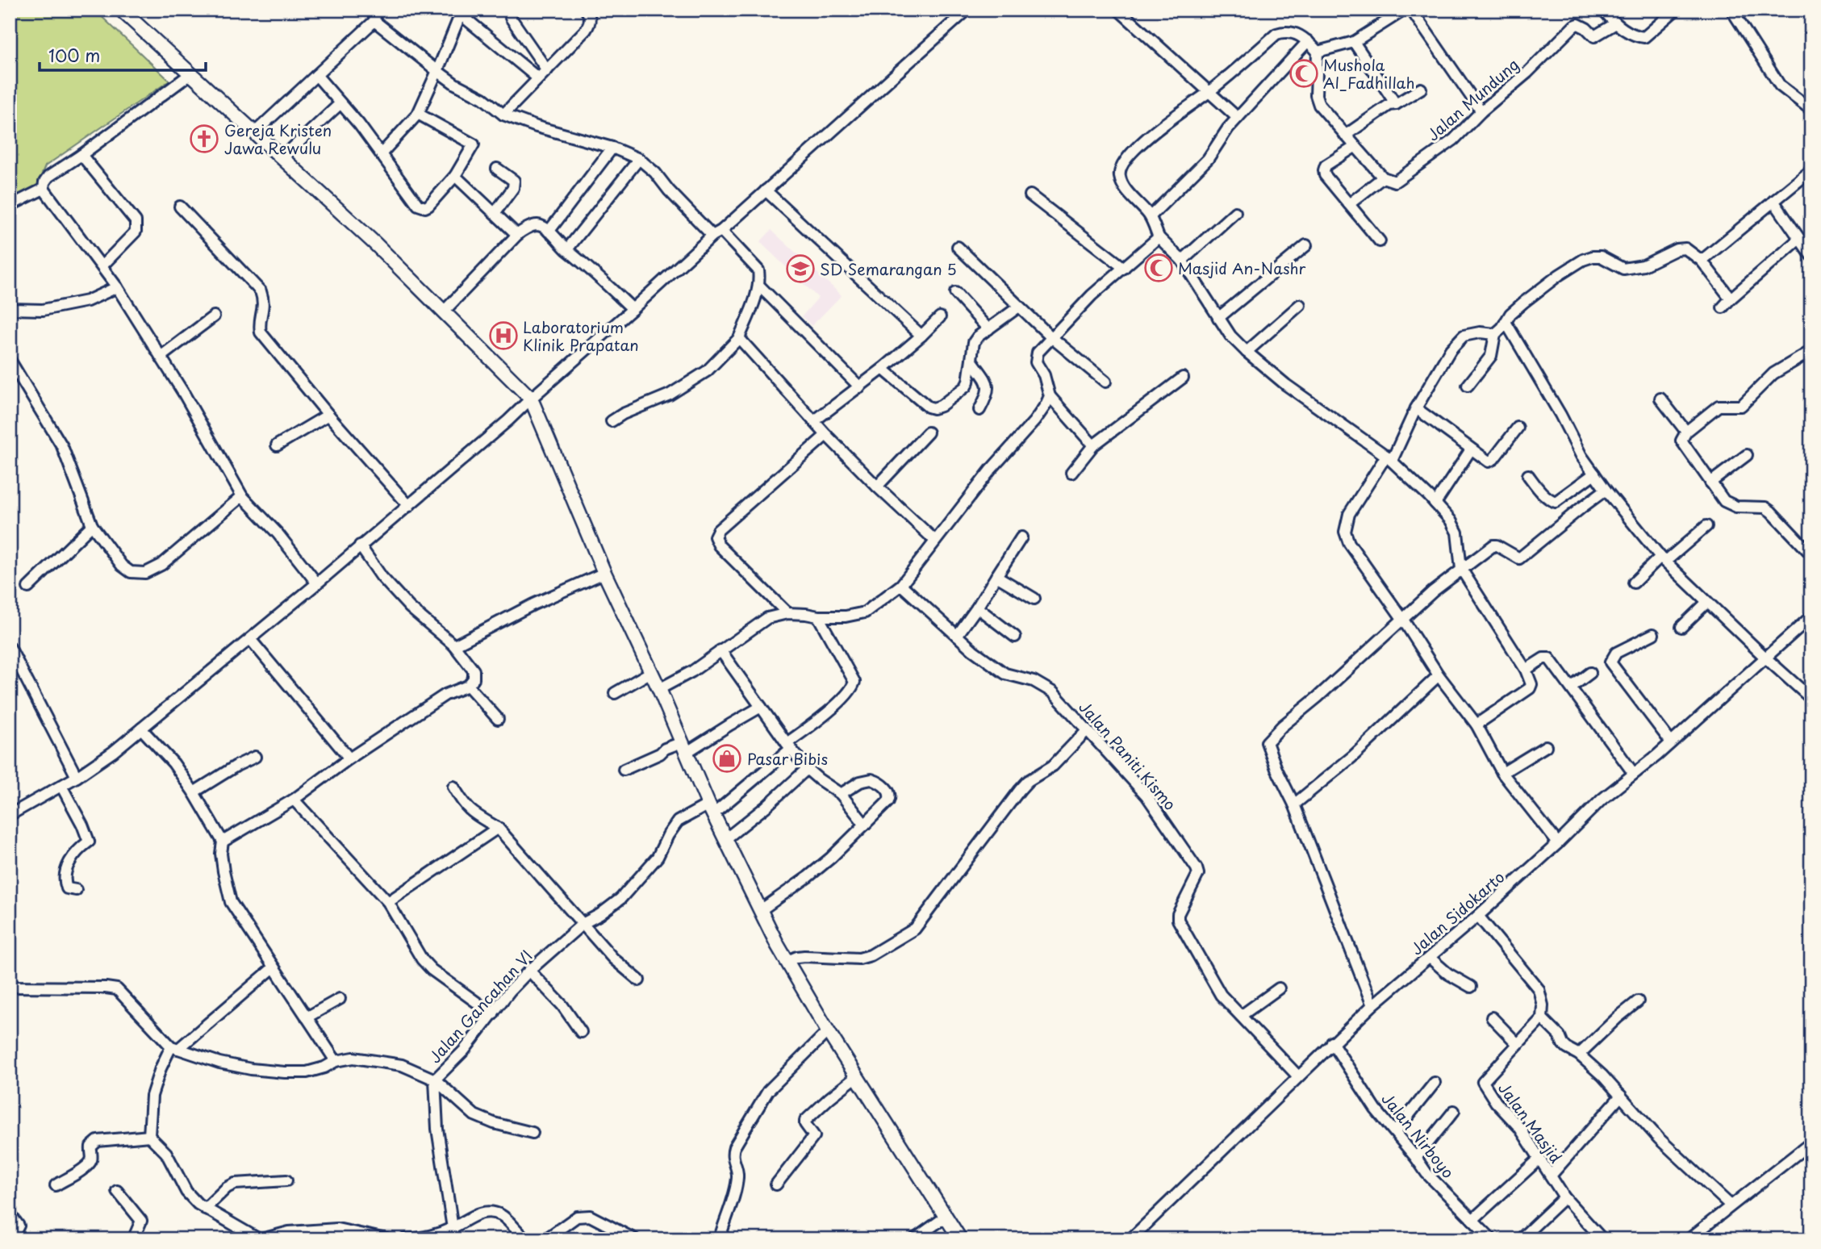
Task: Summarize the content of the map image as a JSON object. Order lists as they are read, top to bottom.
{
  "streets": {
    "street": [
      "Jalan Mundung",
      "Jalan Paniti Kismo",
      "Jalan Sidokarto",
      "Jalan Gancahan VI",
      "Jalan Masjid",
      "Jalan Nirboyo"
    ]
  },
  "crossings": [
    ["Jalan Paniti Kismo", "Jalan Sidokarto"],
    ["Jalan Sidokarto", "Jalan Nirboyo"]
  ],
  "places": {
    "mosque": ["Mushola Al_Fadhillah", "Masjid An-Nashr"],
    "church": ["Gereja Kristen Jawa Rewulu"],
    "school or university": ["SD Semarangan 5"],
    "hospital": ["Laboratorium Klinik Prapatan"],
    "shop": ["Pasar Bibis"]
  },
  "scale_bar": "100 m"
}
